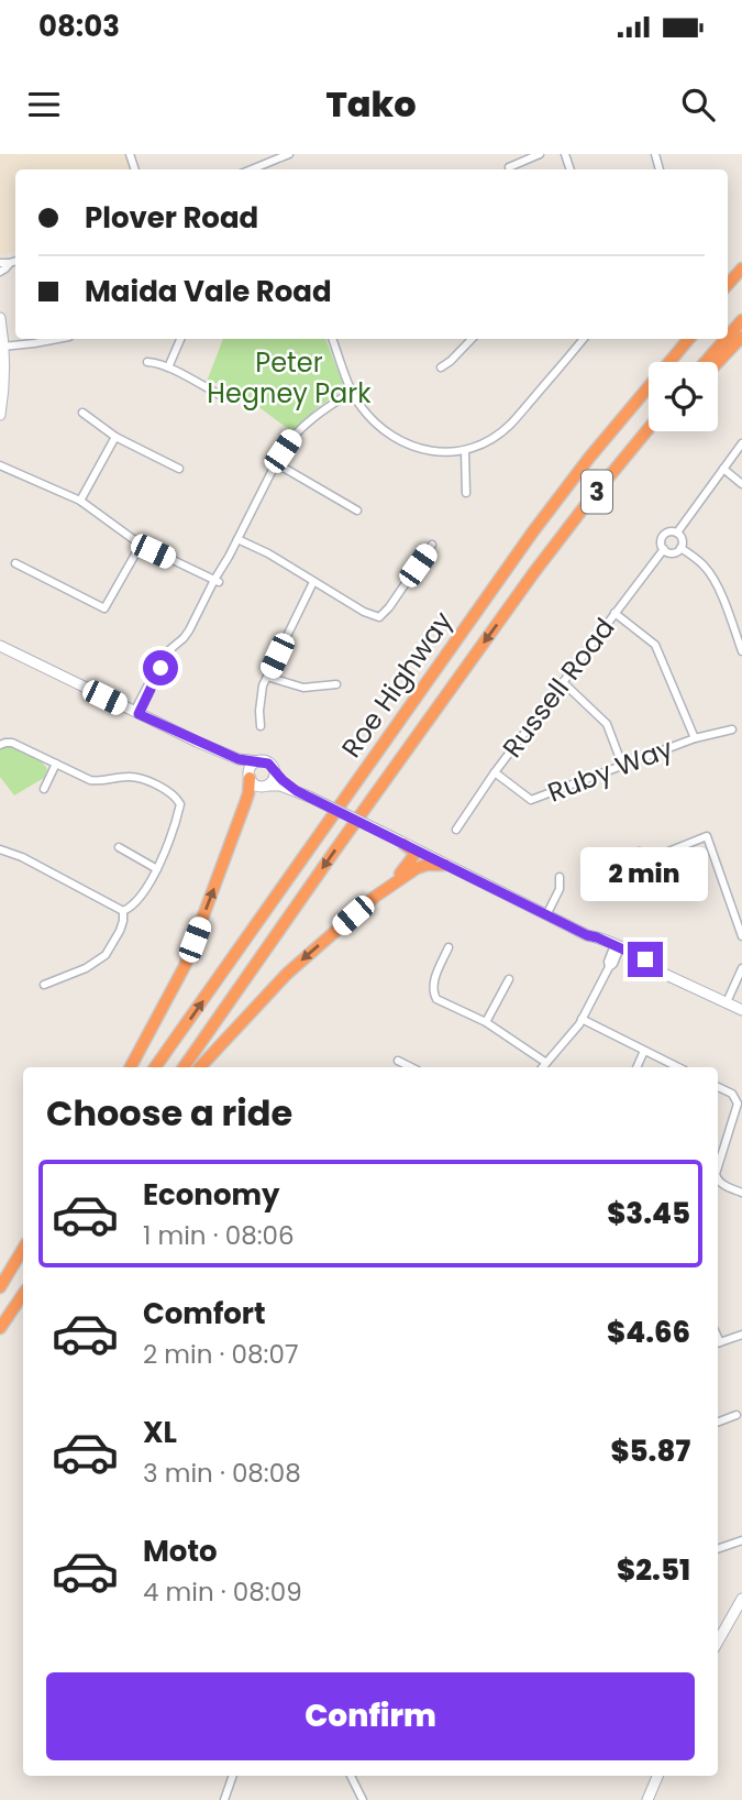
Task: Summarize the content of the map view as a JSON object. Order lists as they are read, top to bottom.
{
  "streets": {
    "highway": ["3", "Roe Highway"],
    "street": ["Russell Road", "Ruby Way"]
  },
  "crossings": [
    ["Russell Road", "Ruby Way"]
  ],
  "parks": ["Peter Hegney Park"],
  "page": {
    "status": "08:03",
    "header": "Tako",
    "banner": ["Plover Road", "Maida Vale Road"],
    "bubble": "2 min",
    "heading": "Choose a ride",
    "list": [
      {
        "name": "Economy",
        "note": "1 min · 08:06",
        "value": "$3.45"
      },
      {
        "name": "Comfort",
        "note": "2 min · 08:07",
        "value": "$4.66"
      },
      {
        "name": "XL",
        "note": "3 min · 08:08",
        "value": "$5.87"
      },
      {
        "name": "Moto",
        "note": "4 min · 08:09",
        "value": "$2.51"
      }
    ],
    "buttons": "Confirm"
  }
}
